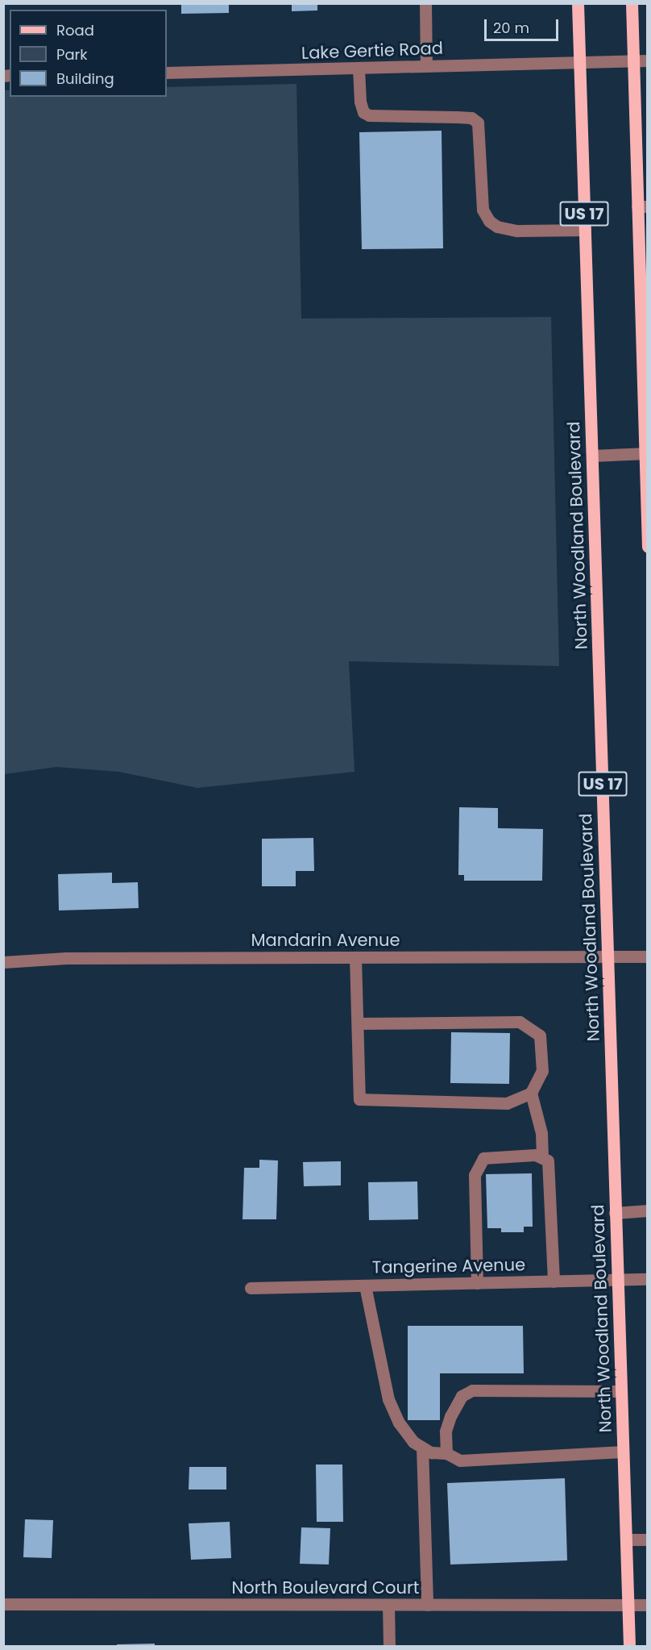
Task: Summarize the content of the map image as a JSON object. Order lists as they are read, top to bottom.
{
  "streets": {
    "main road": ["US 17", "North Woodland Boulevard"],
    "street": [
      "Lake Gertie Road",
      "Mandarin Avenue",
      "Tangerine Avenue",
      "North Boulevard Court"
    ]
  },
  "crossings": [
    ["Lake Gertie Road", "North Woodland Boulevard"],
    ["North Woodland Boulevard", "Mandarin Avenue"],
    ["North Woodland Boulevard", "Tangerine Avenue"],
    ["North Woodland Boulevard", "North Boulevard Court"]
  ],
  "legend": ["Road", "Park", "Building"],
  "scale_bar": "20 m"
}
